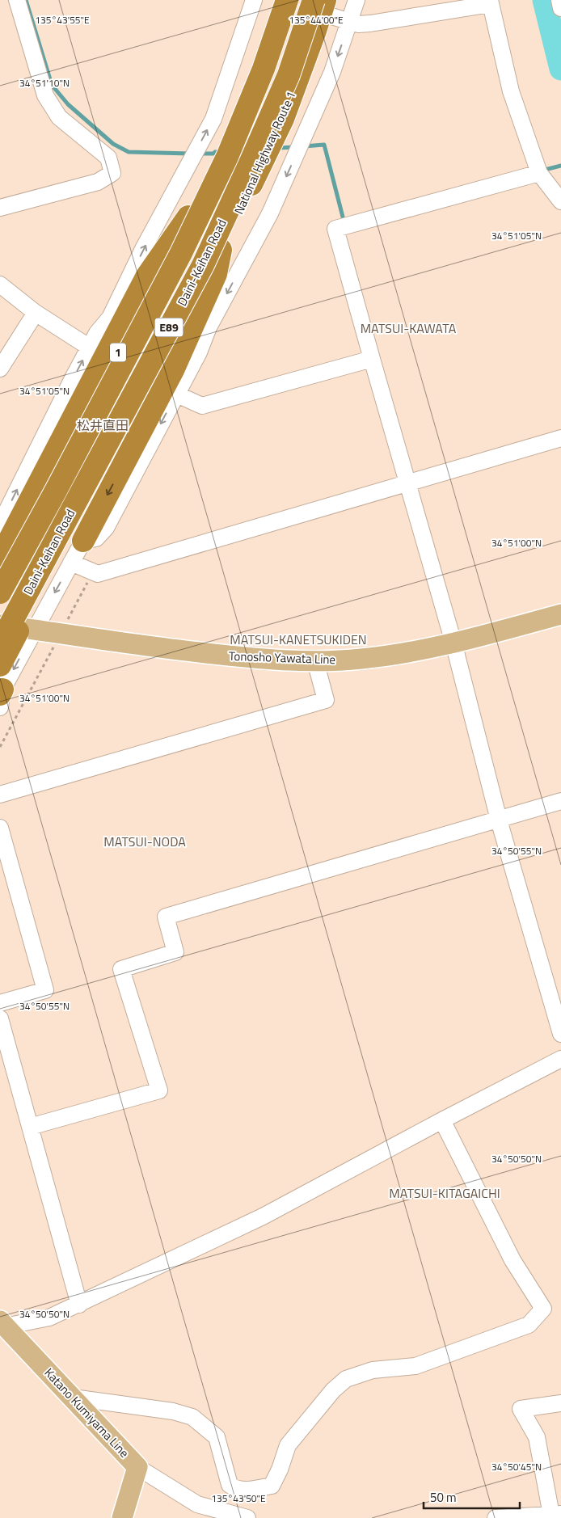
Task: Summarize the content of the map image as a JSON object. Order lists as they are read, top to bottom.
{
  "streets": {
    "highway": [
      "National Highway Route 1",
      "Daini-Keihan Road",
      "E89",
      "1"
    ],
    "main road": ["Tonosho Yawata Line", "Katano Kumiyama Line"]
  },
  "districts": [
    "MATSUI-KAWATA",
    "松井直田",
    "MATSUI-KANETSUKIDEN",
    "MATSUI-NODA",
    "MATSUI-KITAGAICHI"
  ],
  "scale_bar": "50 m",
  "coordinates": [
    "135°43'55\"E",
    "135°44'00\"E",
    "34°51'10\"N",
    "34°51'05\"N",
    "34°51'00\"N",
    "34°50'55\"N",
    "34°50'50\"N",
    "34°50'45\"N",
    "135°43'50\"E"
  ]
}
